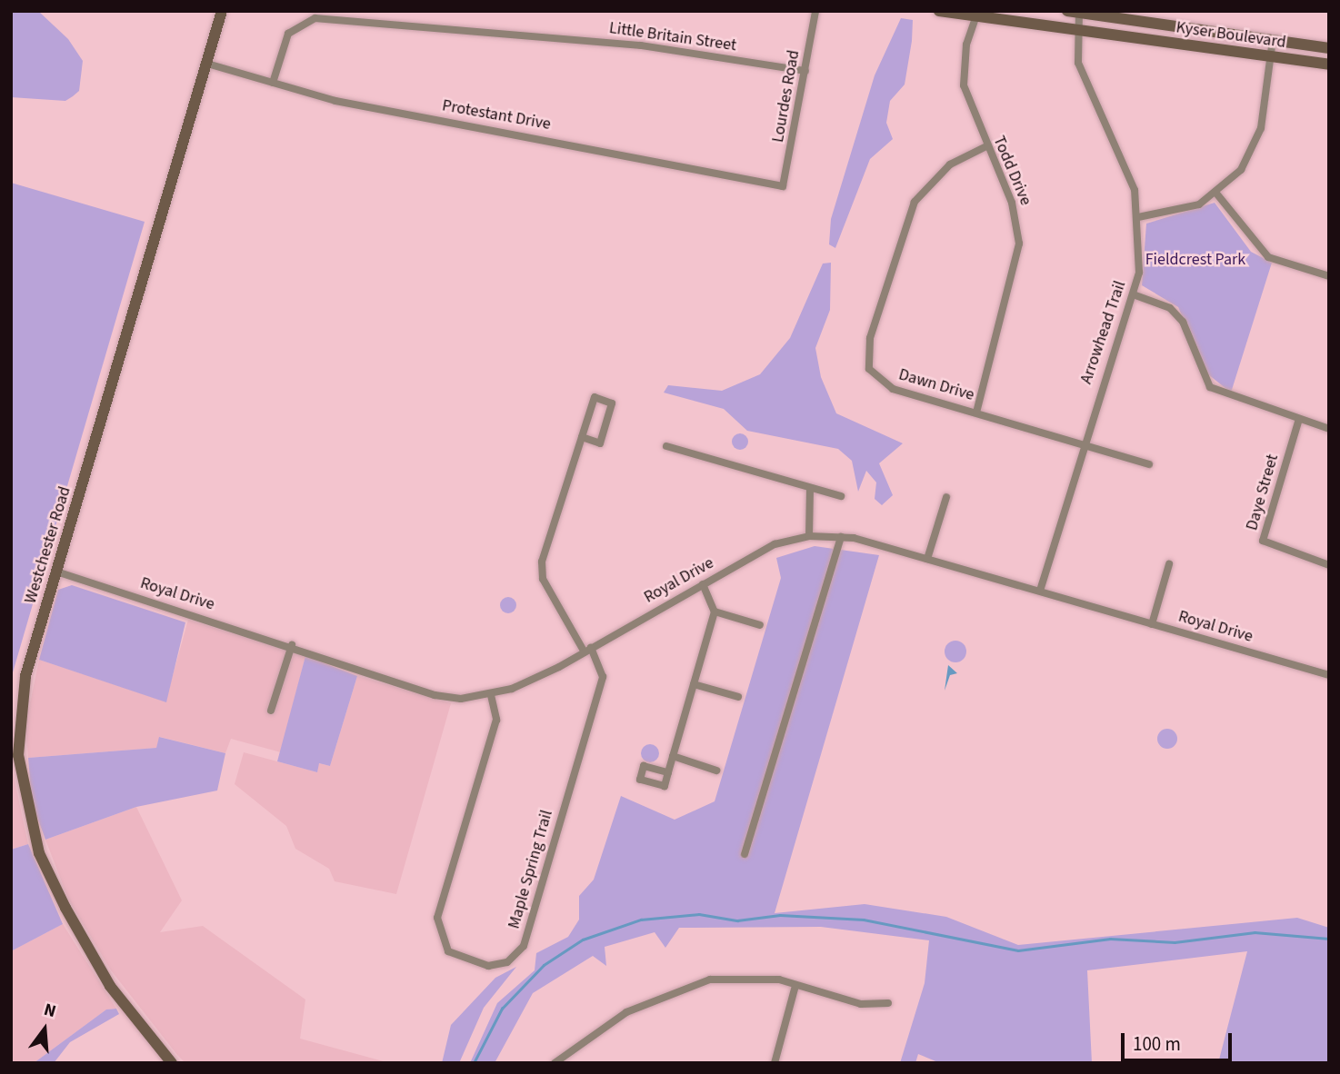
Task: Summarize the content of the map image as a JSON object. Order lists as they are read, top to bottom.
{
  "streets": {
    "street": [
      "Kyser Boulevard",
      "Little Britain Street",
      "Lourdes Road",
      "Protestant Drive",
      "Todd Drive",
      "Arrowhead Trail",
      "Dawn Drive",
      "Daye Street",
      "Westchester Road",
      "Royal Drive",
      "Maple Spring Trail"
    ]
  },
  "crossings": [
    ["Kyser Boulevard", "Todd Drive"],
    ["Kyser Boulevard", "Arrowhead Trail"],
    ["Little Britain Street", "Lourdes Road"],
    ["Little Britain Street", "Protestant Drive"],
    ["Lourdes Road", "Protestant Drive"],
    ["Protestant Drive", "Westchester Road"],
    ["Todd Drive", "Dawn Drive"],
    ["Arrowhead Trail", "Dawn Drive"],
    ["Arrowhead Trail", "Royal Drive"],
    ["Westchester Road", "Royal Drive"],
    ["Royal Drive", "Maple Spring Trail"]
  ],
  "parks": ["Fieldcrest Park"],
  "scale_bar": "100 m",
  "north": "top"
}
